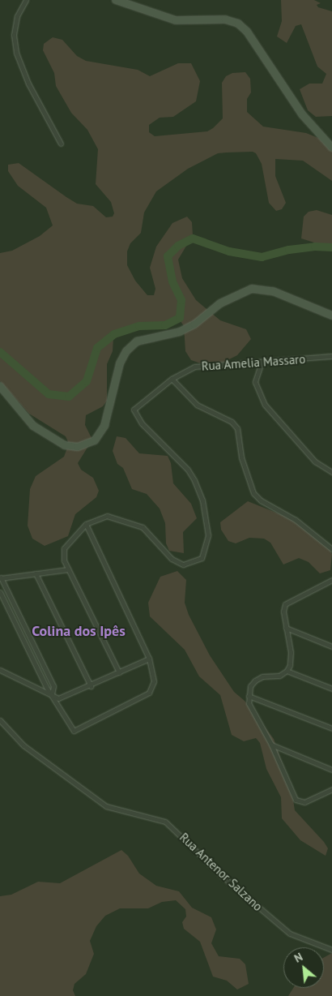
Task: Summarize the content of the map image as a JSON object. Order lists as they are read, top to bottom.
{
  "streets": {
    "street": ["Rua Amelia Massaro", "Rua Antenor Salzano"]
  },
  "districts": ["Colina dos Ipês"],
  "north": "top left"
}
